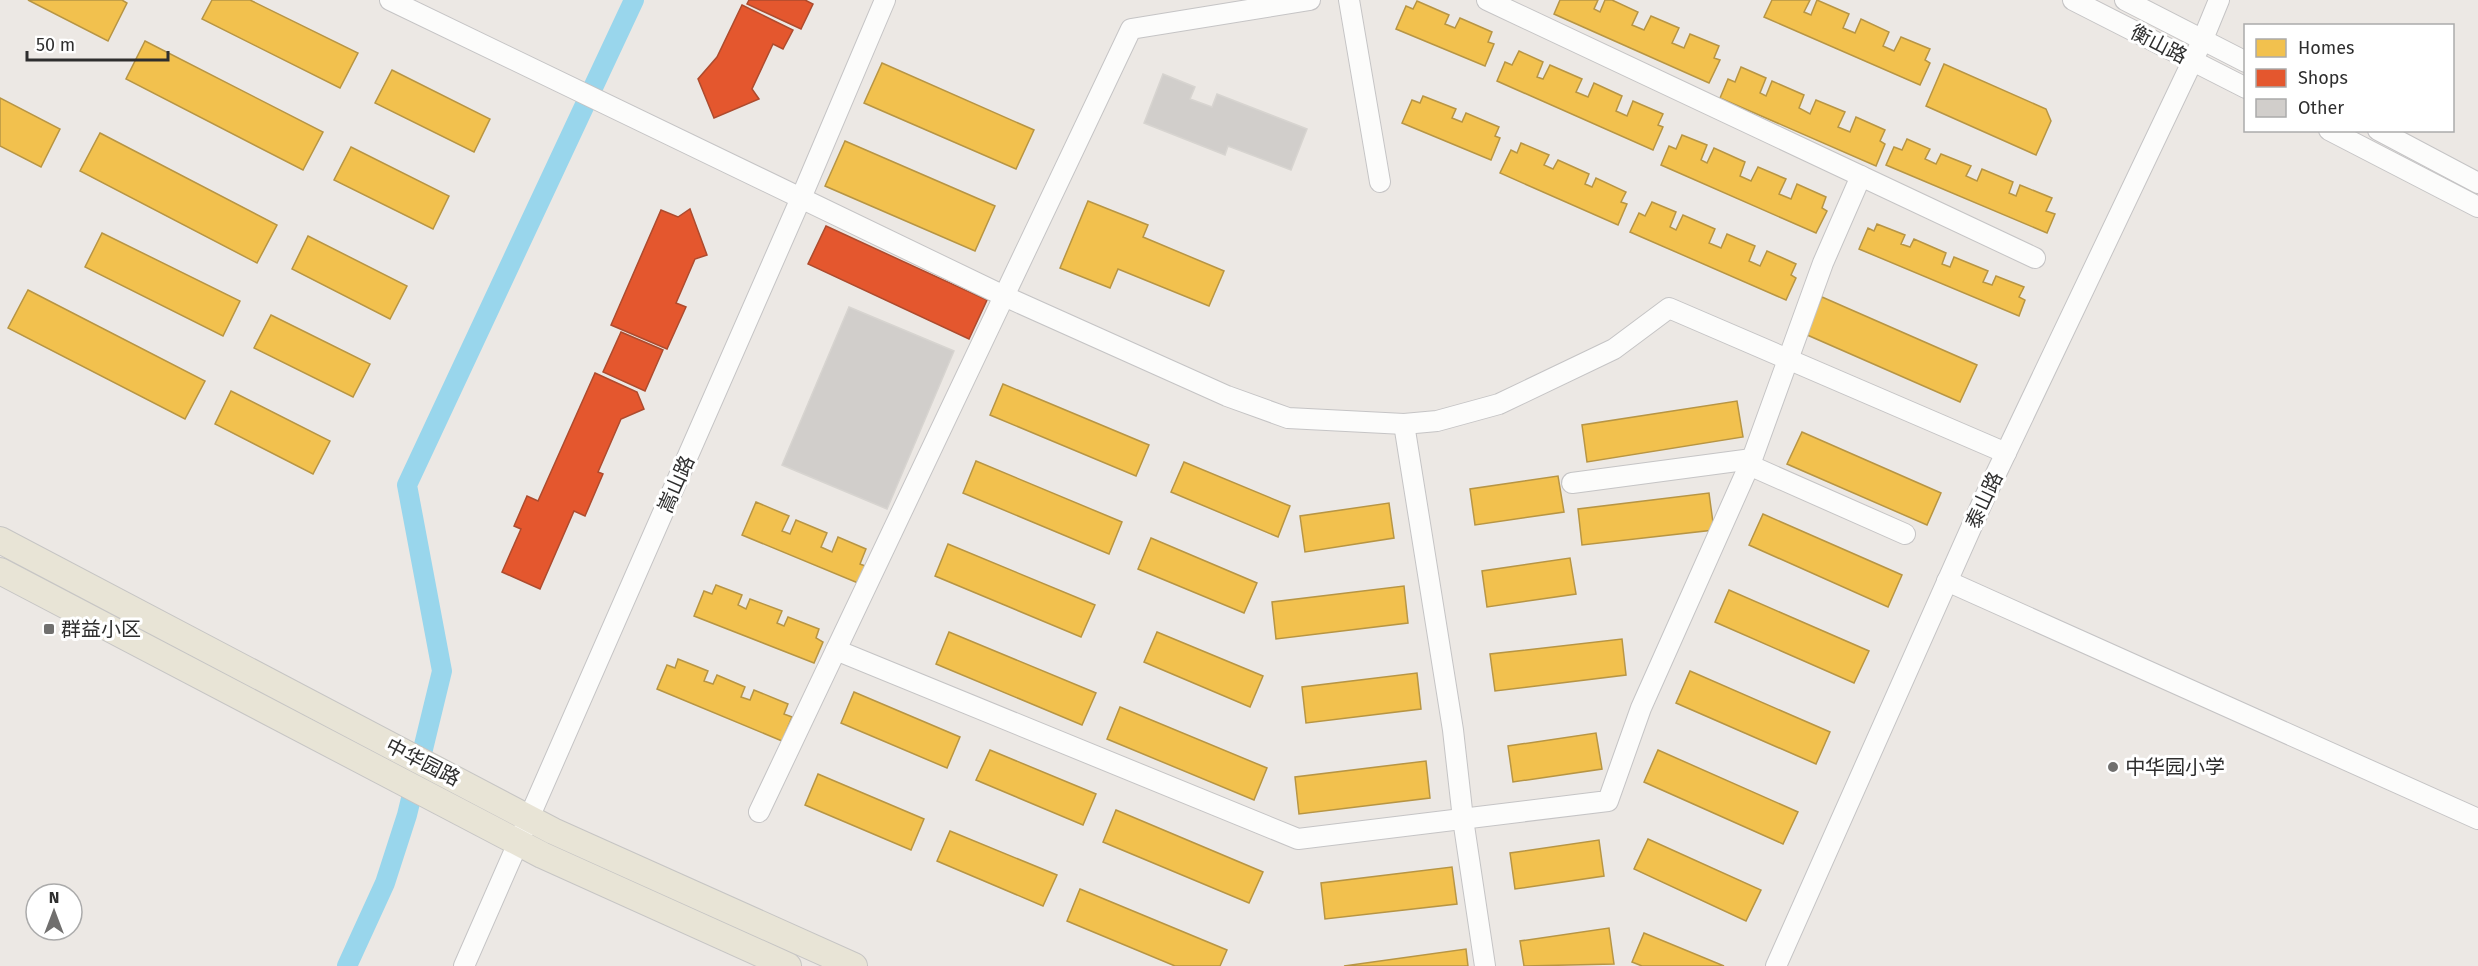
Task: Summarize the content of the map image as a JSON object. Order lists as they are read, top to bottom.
{
  "streets": {
    "main road": ["中华园路"],
    "street": ["衡山路", "嵩山路", "泰山路"]
  },
  "crossings": [
    ["衡山路", "泰山路"],
    ["嵩山路", "中华园路"]
  ],
  "places": {
    "transit": ["群益小区"],
    "other": ["中华园小学"]
  },
  "legend": ["Homes", "Shops", "Other"],
  "scale_bar": "50 m",
  "north": "top"
}
